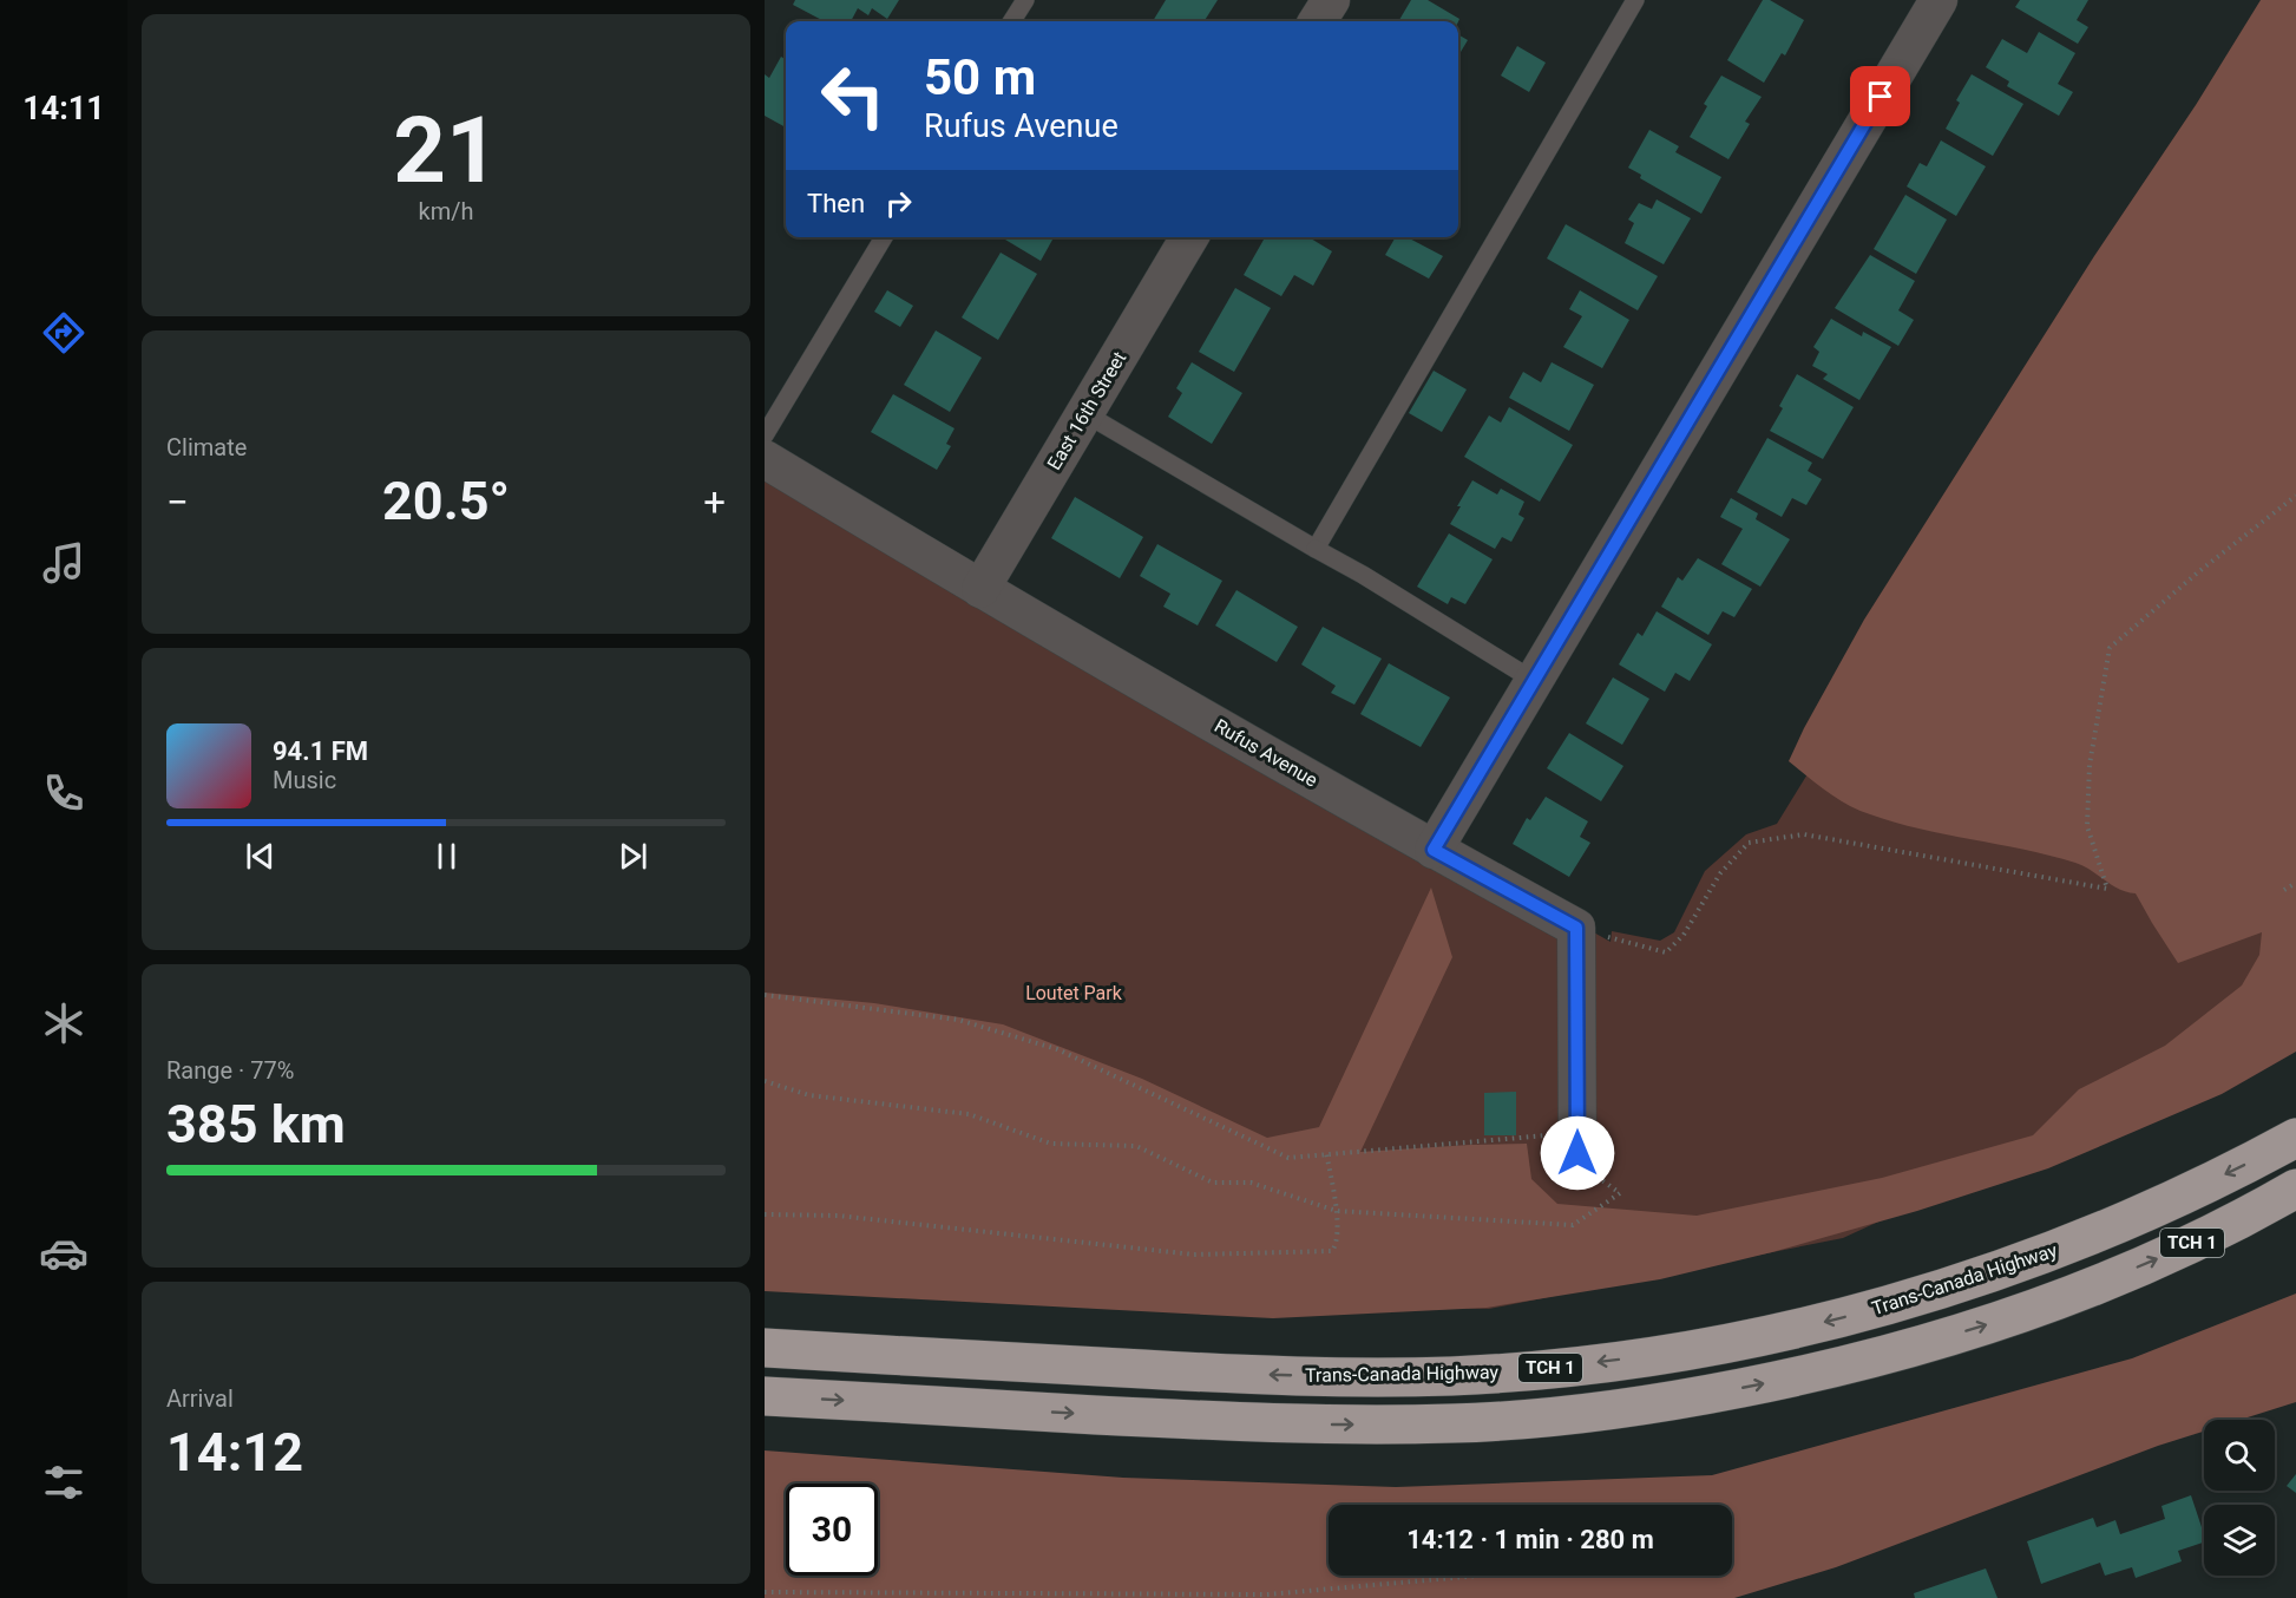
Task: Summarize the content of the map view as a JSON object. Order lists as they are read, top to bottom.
{
  "streets": {
    "highway": ["TCH 1", "Trans-Canada Highway"],
    "street": ["East 16th Street", "Rufus Avenue"]
  },
  "crossings": [
    ["East 16th Street", "Rufus Avenue"]
  ],
  "parks": ["Loutet Park"],
  "page": {
    "tabs": "14:11",
    "tile": [
      ["21", "km/h"],
      "Climate",
      ["Range · 77%", "385 km"],
      ["Arrival", "14:12"]
    ],
    "turn": ["50 m", "Rufus Avenue"],
    "then": "Then",
    "heat": ["−", "20.5°", "+"],
    "song": ["94.1 FM", "Music"],
    "limit": "30",
    "trip": "14:12 · 1 min · 280 m"
  }
}
